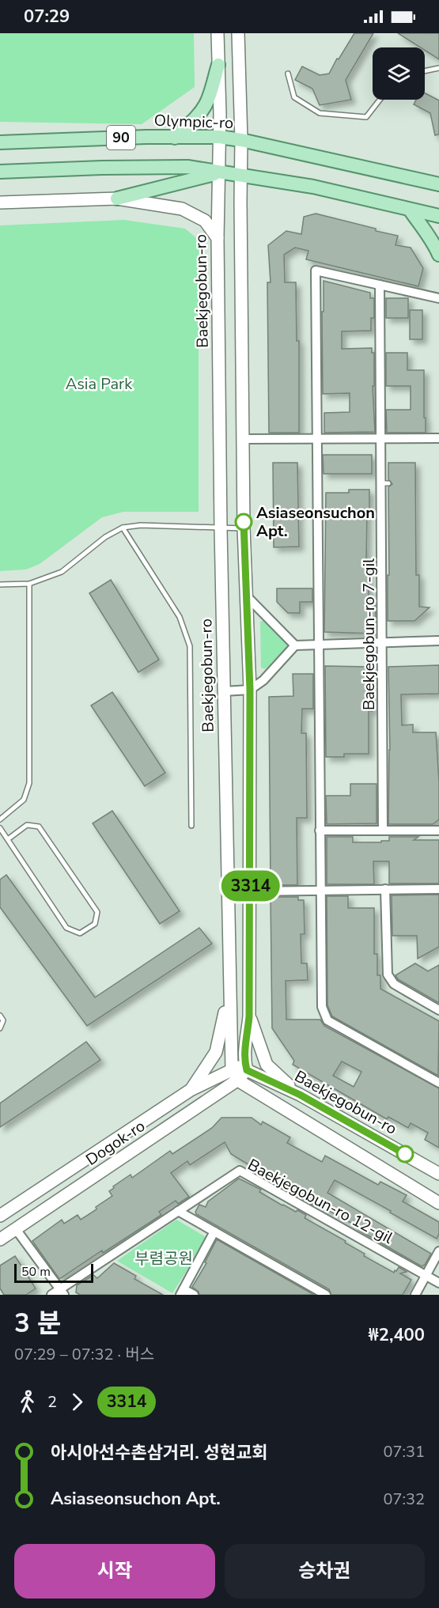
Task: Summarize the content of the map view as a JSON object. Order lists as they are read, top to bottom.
{
  "streets": {
    "main road": [
      "Olympic-ro",
      "90",
      "Baekjegobun-ro",
      "Dogok-ro"
    ],
    "street": ["Baekjegobun-ro 7-gil", "Baekjegobun-ro 12-gil"]
  },
  "crossings": [
    ["Olympic-ro", "Baekjegobun-ro"],
    ["90", "Baekjegobun-ro"],
    ["Baekjegobun-ro", "Dogok-ro"]
  ],
  "parks": ["Asia Park", "부렴공원"],
  "places": ["Asiaseonsuchon Apt."],
  "lines": ["bus line 3314"],
  "scale_bar": "50 m",
  "page": {
    "status": "07:29",
    "on_map": "3314",
    "scale": "50 m",
    "heading": ["3 분", "07:29 – 07:32 · 버스", "₩2,400"],
    "legs": ["2", "3314"],
    "list": [
      {
        "name": "아시아선수촌삼거리. 성현교회",
        "value": "07:31"
      },
      {
        "name": "Asiaseonsuchon Apt.",
        "value": "07:32"
      }
    ],
    "buttons": ["시작", "승차권"]
  }
}
